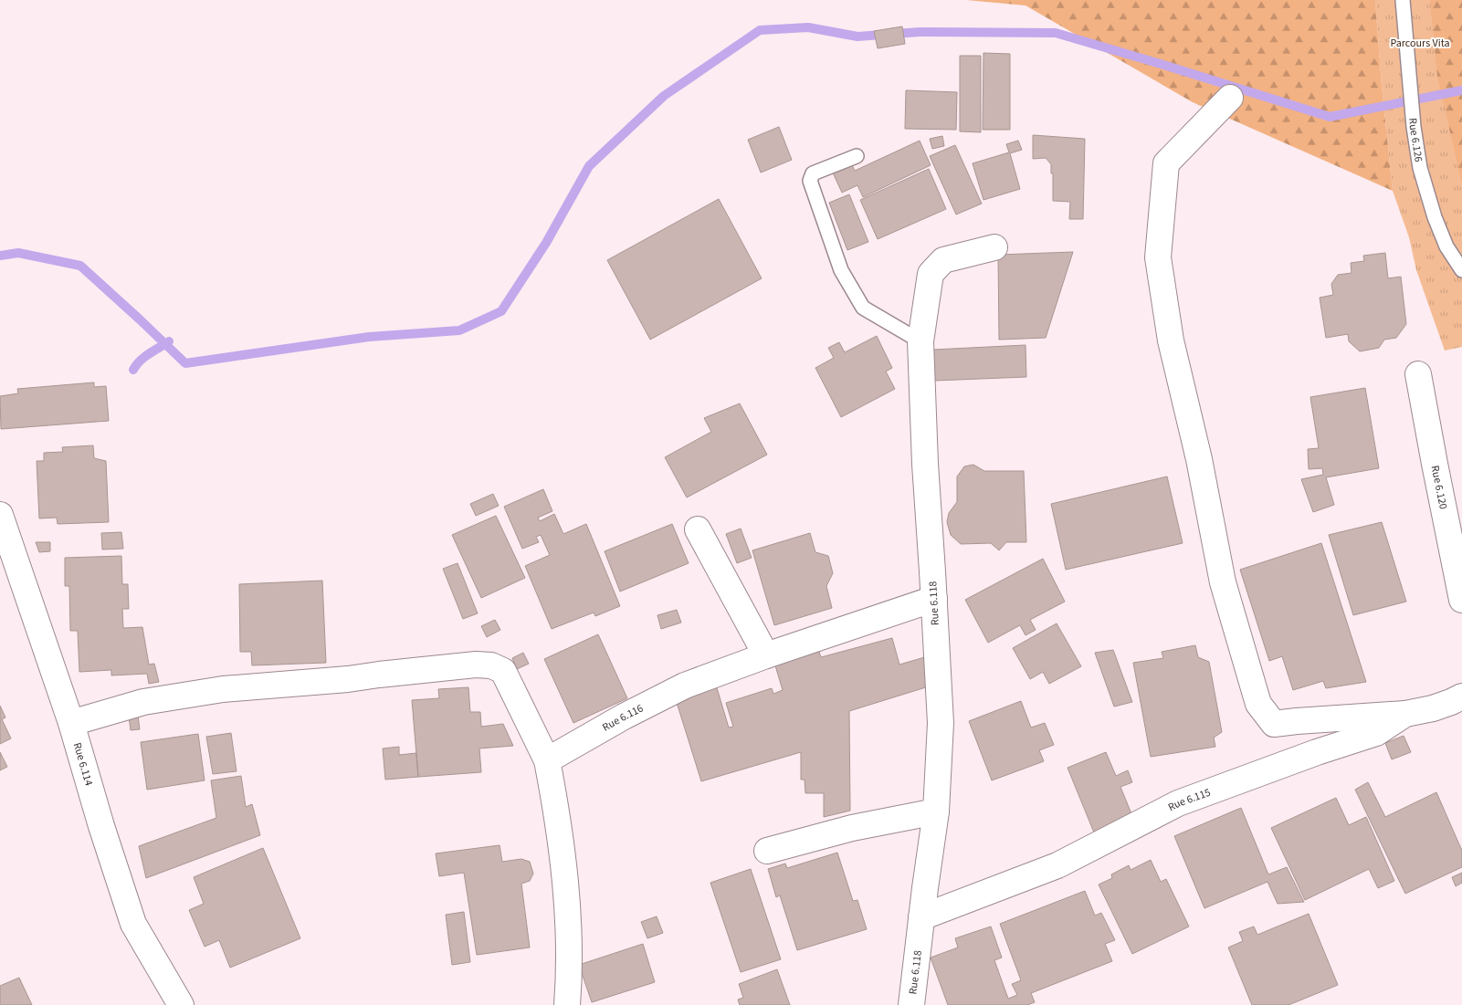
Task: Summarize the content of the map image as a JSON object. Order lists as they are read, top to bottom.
{
  "streets": {
    "street": [
      "Rue 6.120",
      "Rue 6.118",
      "Rue 6.116",
      "Rue 6.114",
      "Rue 6.115"
    ],
    "lane": ["Rue 6.126"]
  },
  "crossings": [
    ["Rue 6.118", "Rue 6.116"],
    ["Rue 6.118", "Rue 6.115"]
  ],
  "parks": ["Parcours Vita"]
}
